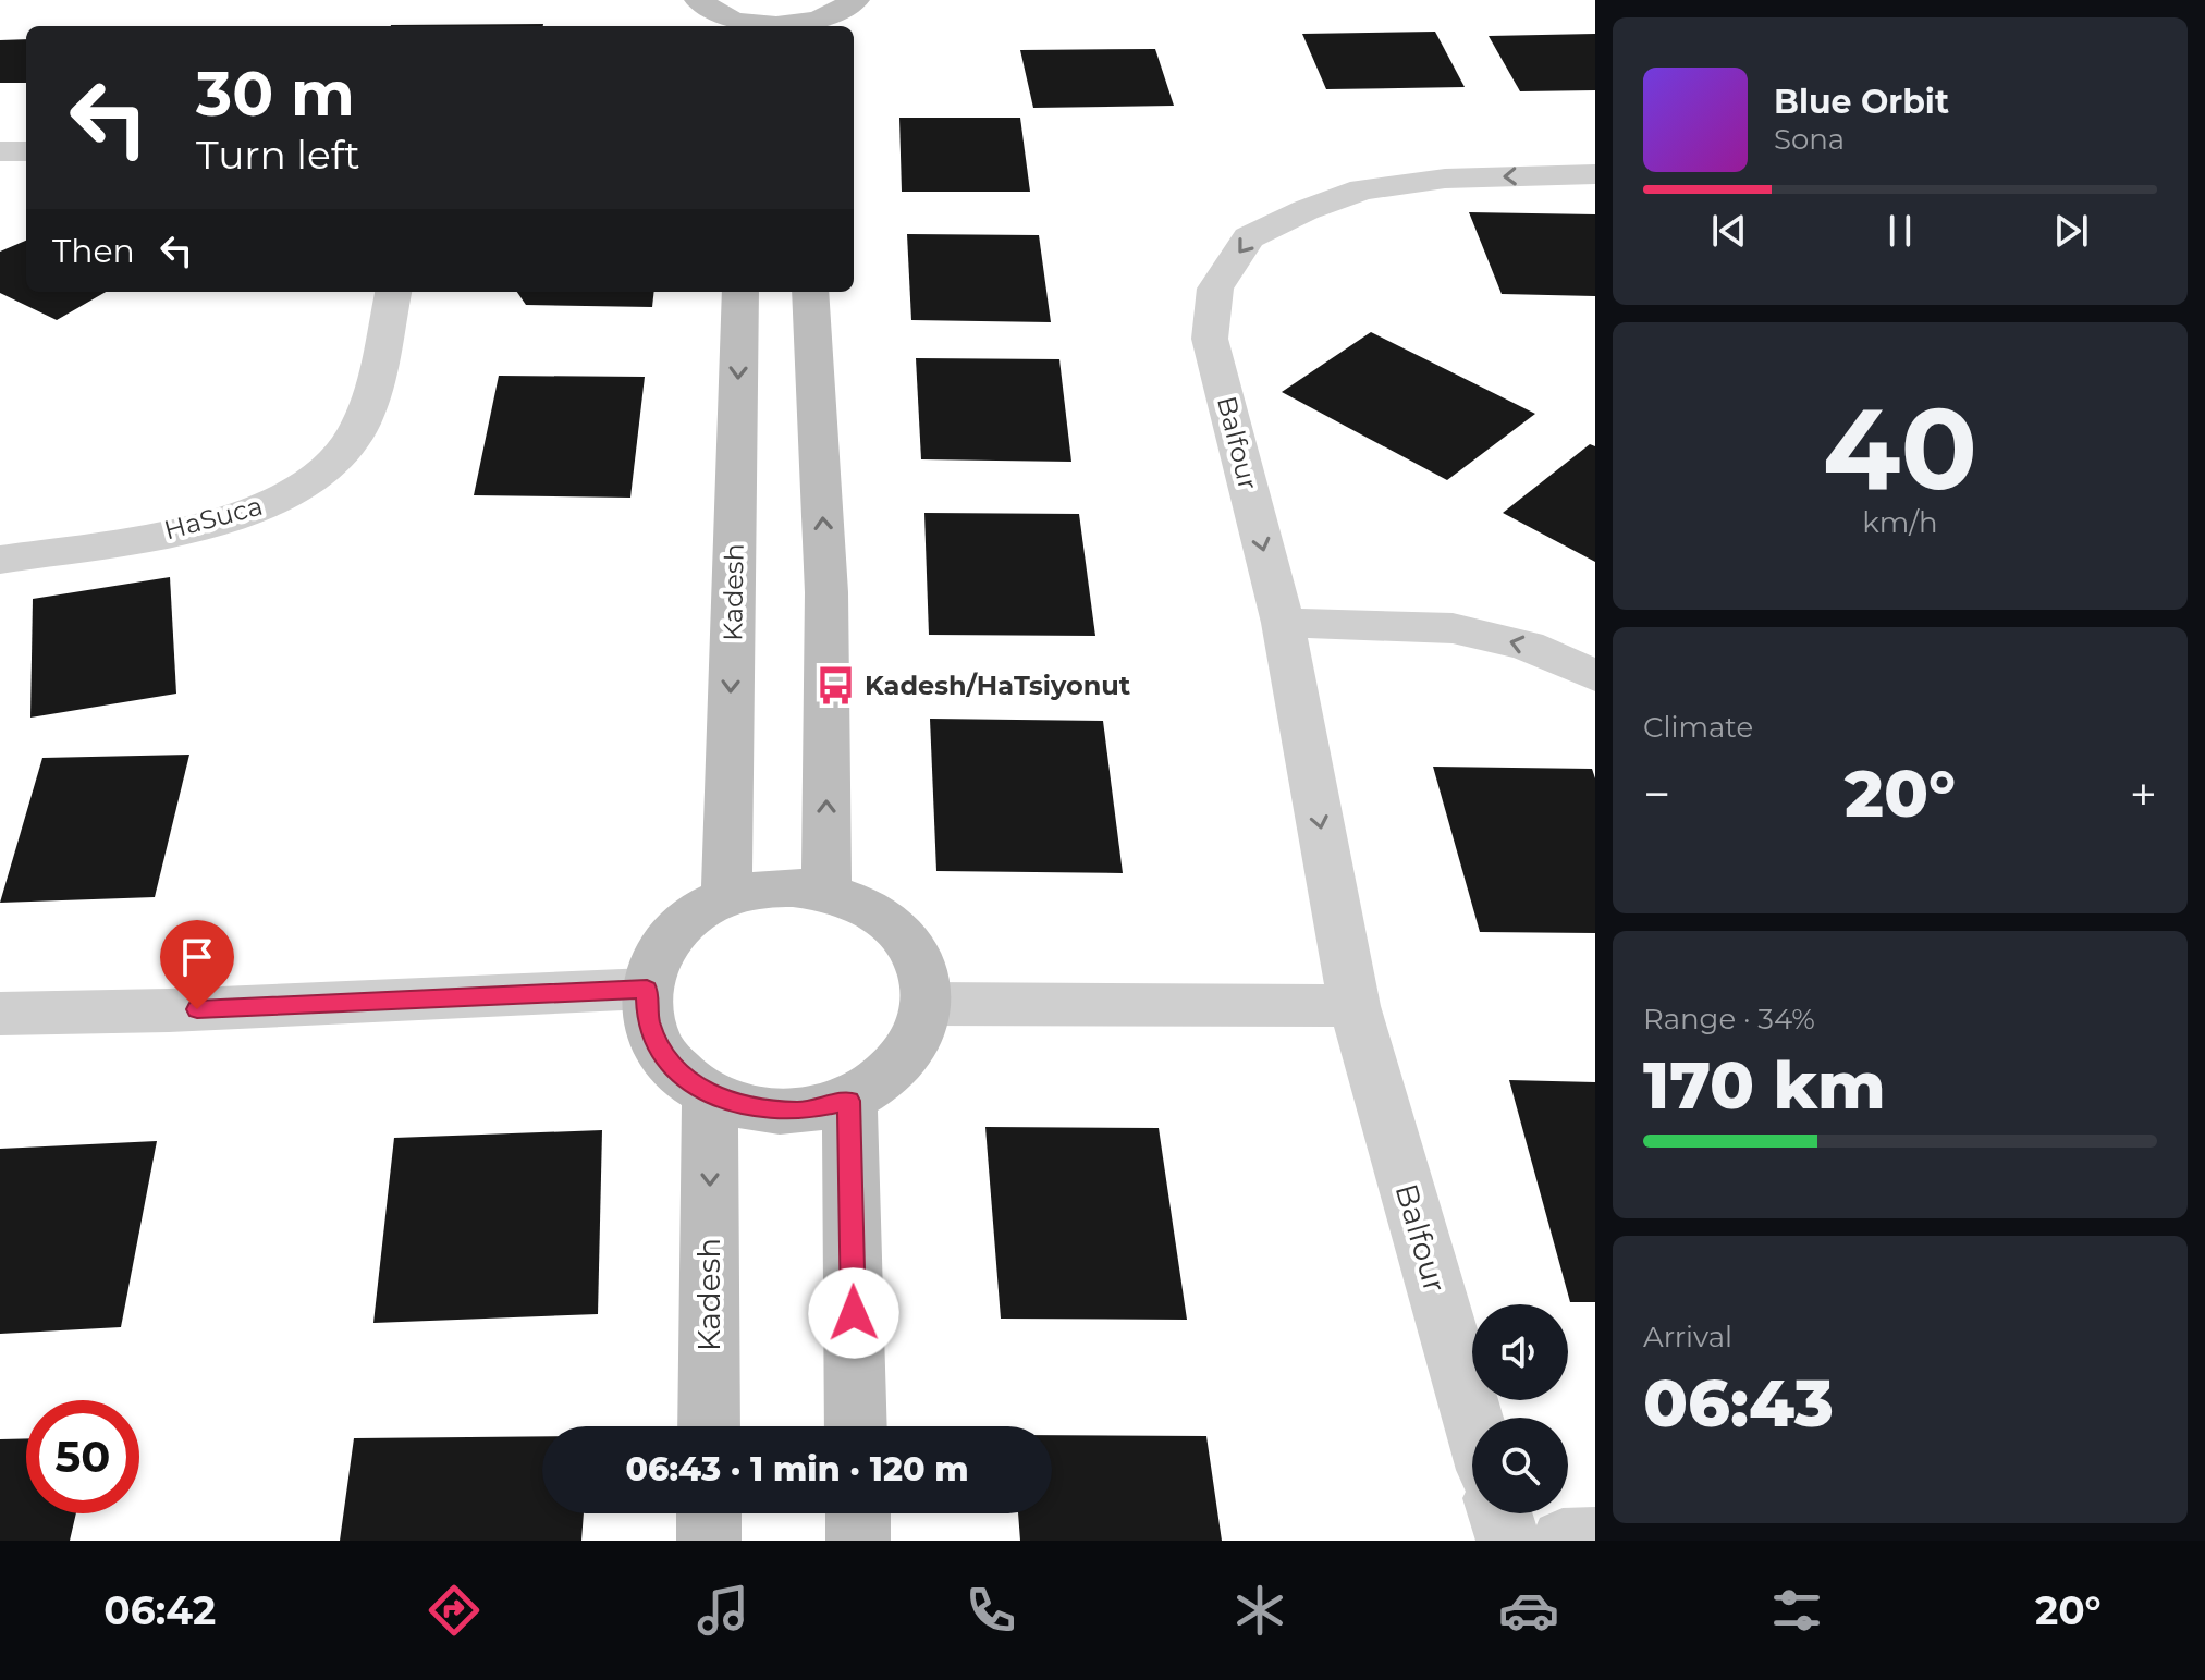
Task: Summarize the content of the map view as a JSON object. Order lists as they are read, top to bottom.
{
  "streets": {
    "main road": ["Kadesh"],
    "street": ["Balfour", "HaSuca"]
  },
  "places": {
    "bus stop": ["Kadesh/HaTsiyonut"]
  },
  "page": {
    "turn": ["30 m", "Turn left"],
    "song": ["Blue Orbit", "Sona"],
    "then": "Then",
    "tile": [
      ["40", "km/h"],
      "Climate",
      ["Range · 34%", "170 km"],
      ["Arrival", "06:43"]
    ],
    "heat": ["−", "20°", "+"],
    "limit": "50",
    "trip": "06:43 · 1 min · 120 m",
    "tabs": ["06:42", "20°"]
  }
}
